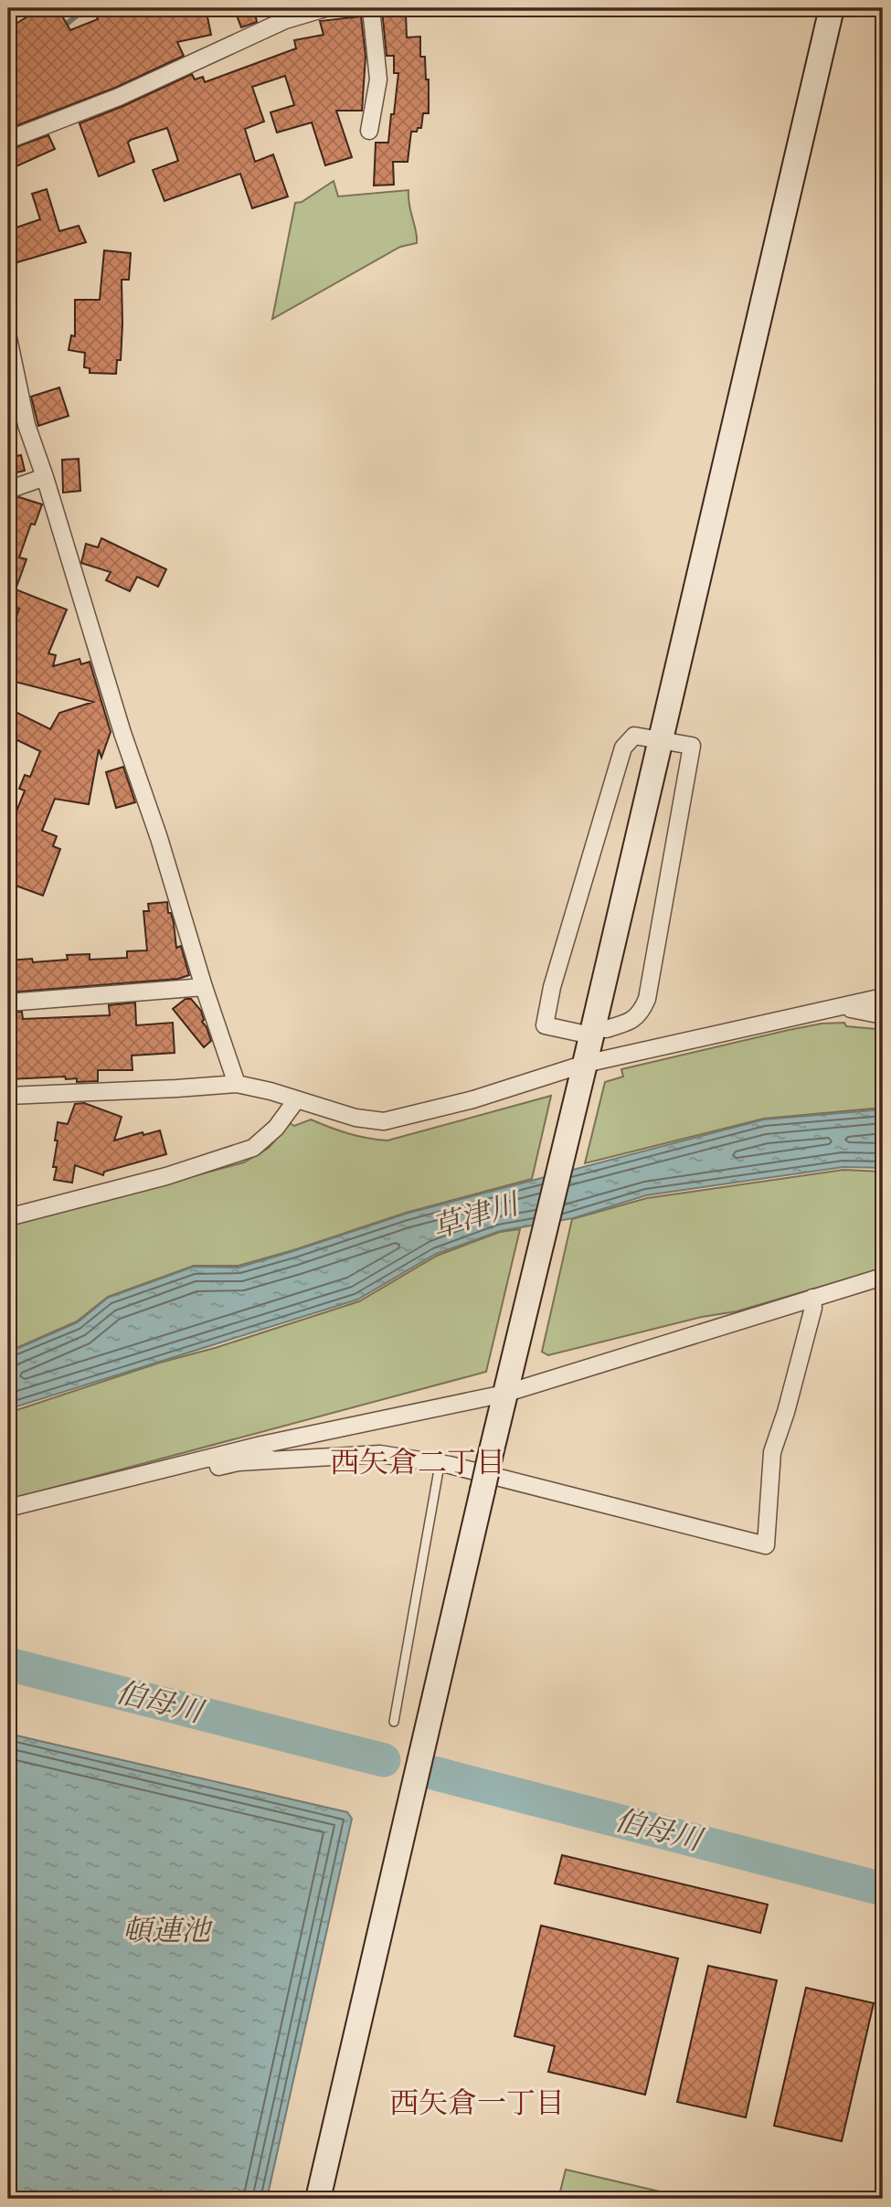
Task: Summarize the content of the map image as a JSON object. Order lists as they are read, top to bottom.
{
  "districts": ["西矢倉二丁目", "西矢倉一丁目"],
  "water": ["草津川", "伯母川", "頓連池"]
}
